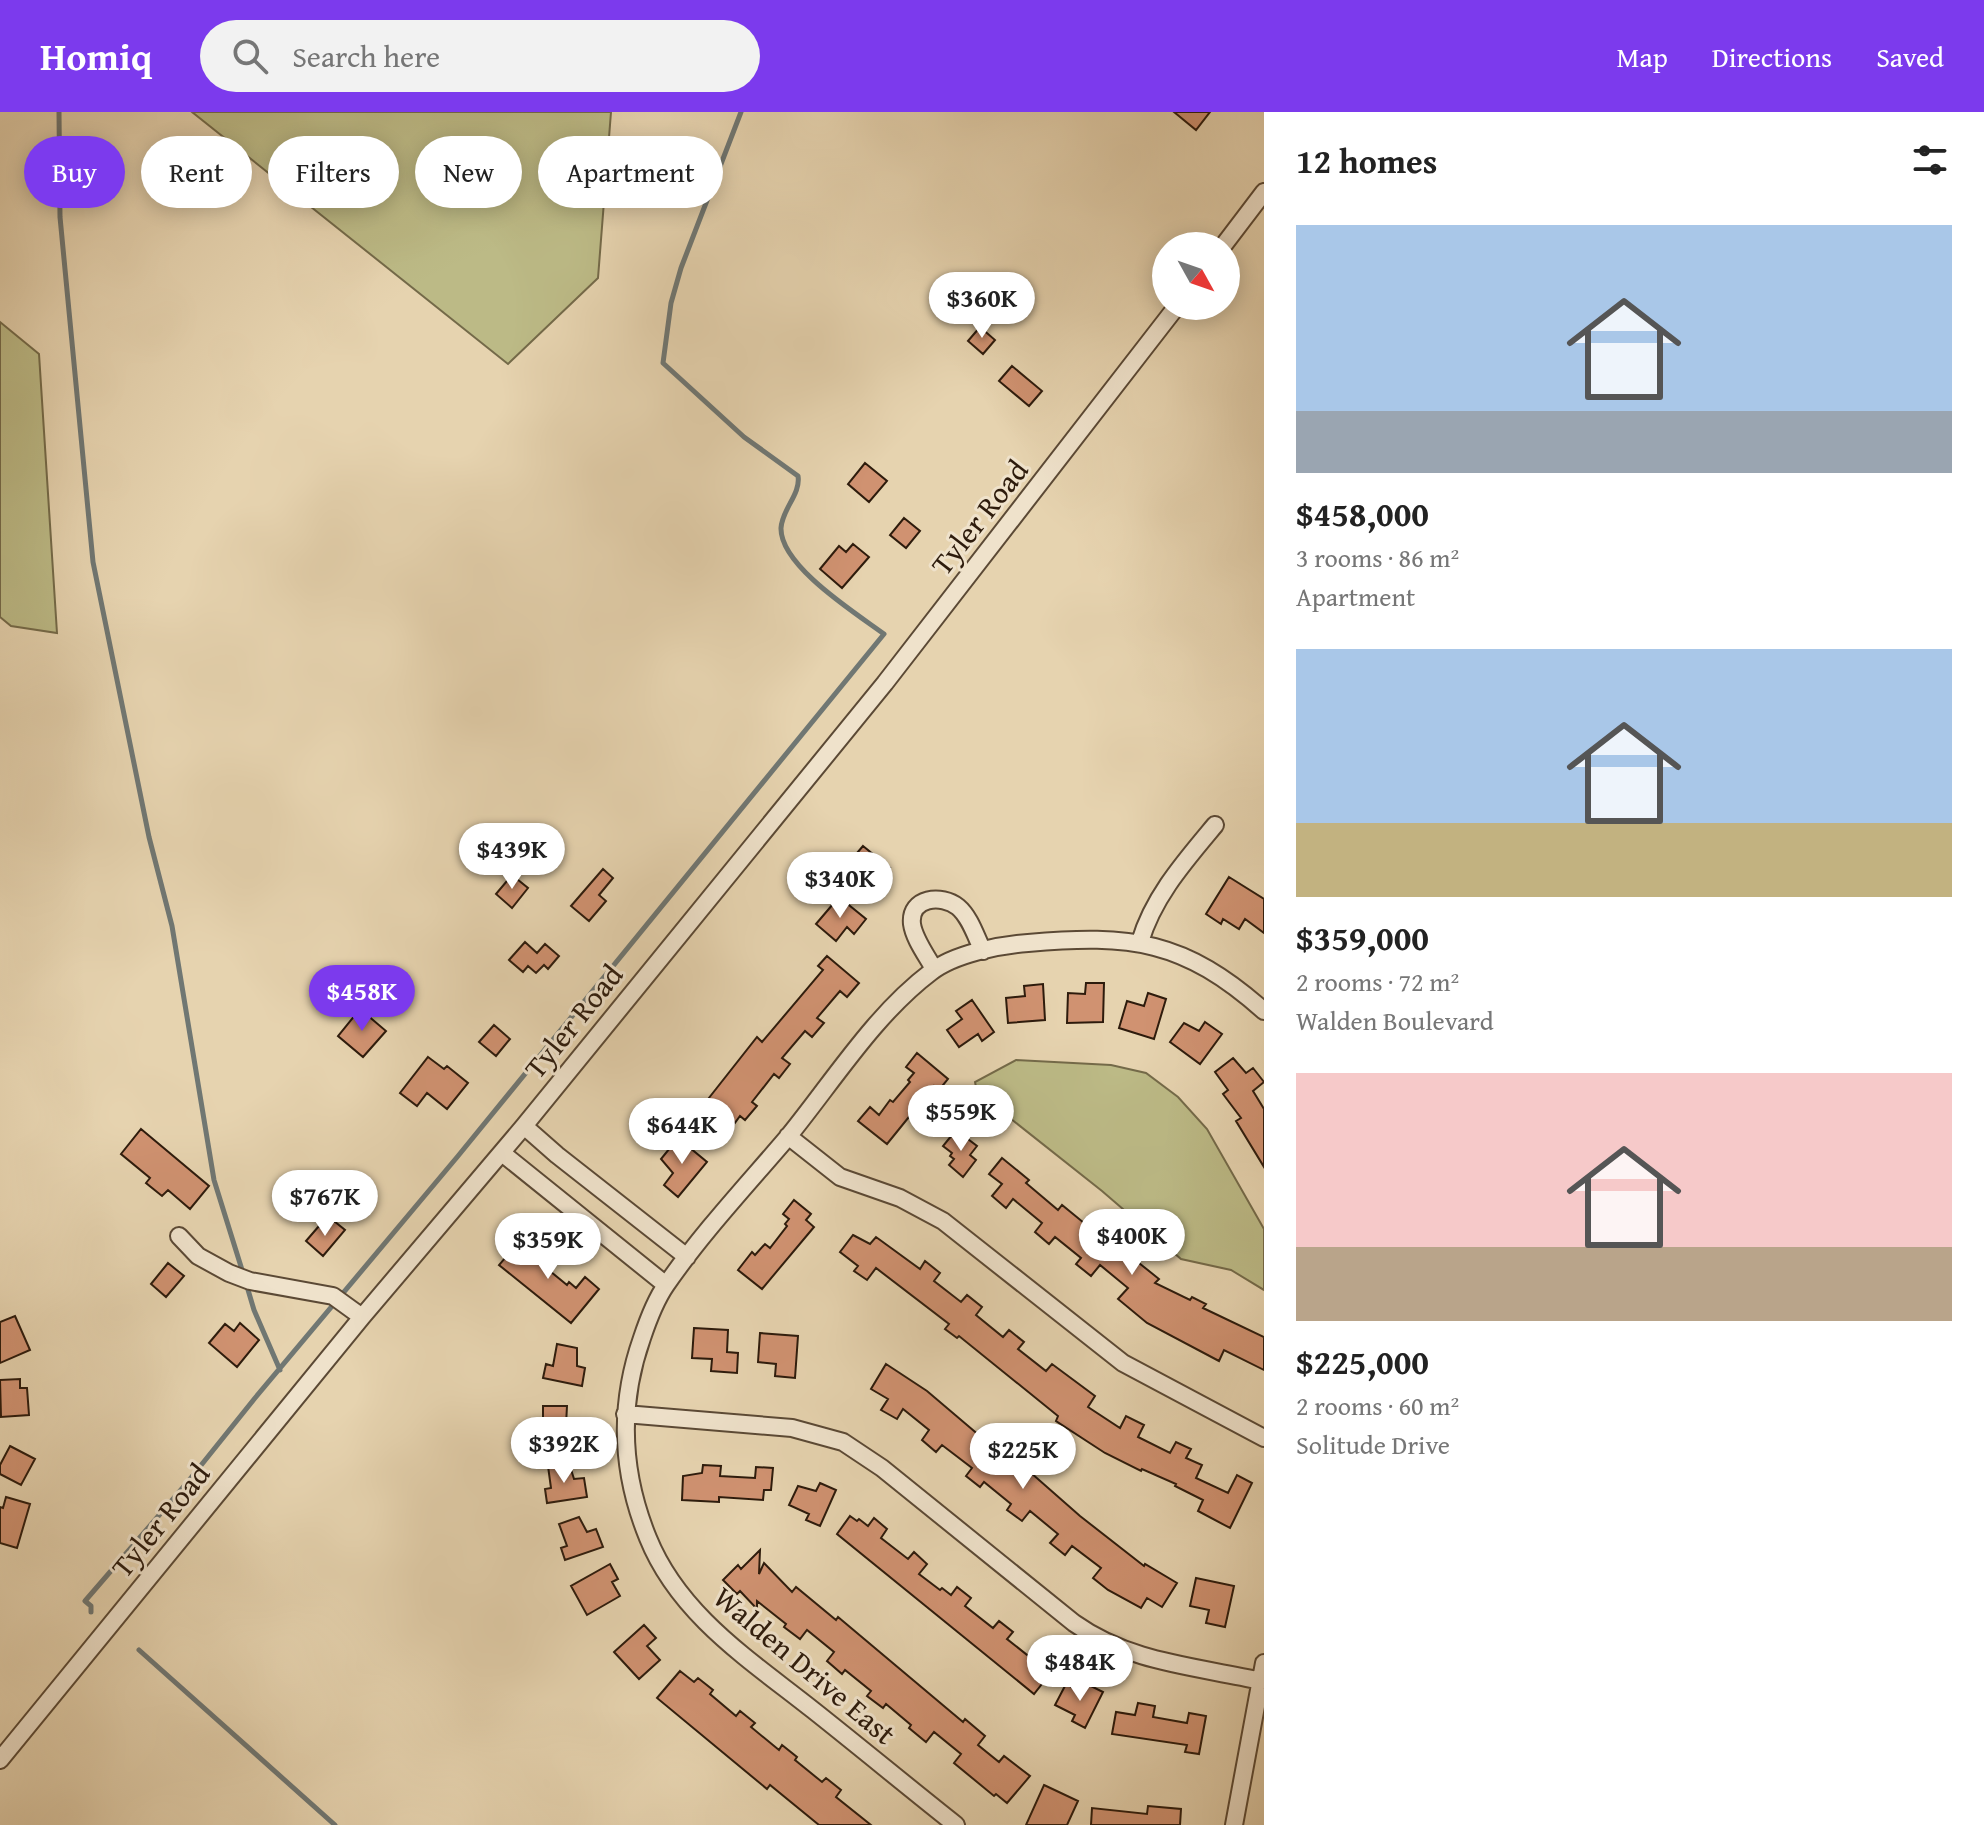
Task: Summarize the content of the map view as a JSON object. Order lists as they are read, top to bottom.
{
  "streets": {
    "street": ["Tyler Road", "Walden Drive East"]
  },
  "north": "bottom right",
  "page": {
    "header": "Homiq",
    "search": "Search here",
    "nav": ["Map", "Directions", "Saved"],
    "heading": "12 homes",
    "chip": [
      "Buy",
      "Rent",
      "Filters",
      "New",
      "Apartment"
    ],
    "list": [
      {
        "name": "$458,000",
        "note": "3 rooms · 86 m² · Apartment"
      },
      {
        "name": "$359,000",
        "note": "2 rooms · 72 m² · Walden Boulevard"
      },
      {
        "name": "$225,000",
        "note": "2 rooms · 60 m² · Solitude Drive"
      }
    ],
    "price": [
      "$360K",
      "$439K",
      "$340K",
      "$458K",
      "$559K",
      "$644K",
      "$767K",
      "$400K",
      "$359K",
      "$392K",
      "$225K",
      "$484K"
    ]
  }
}
